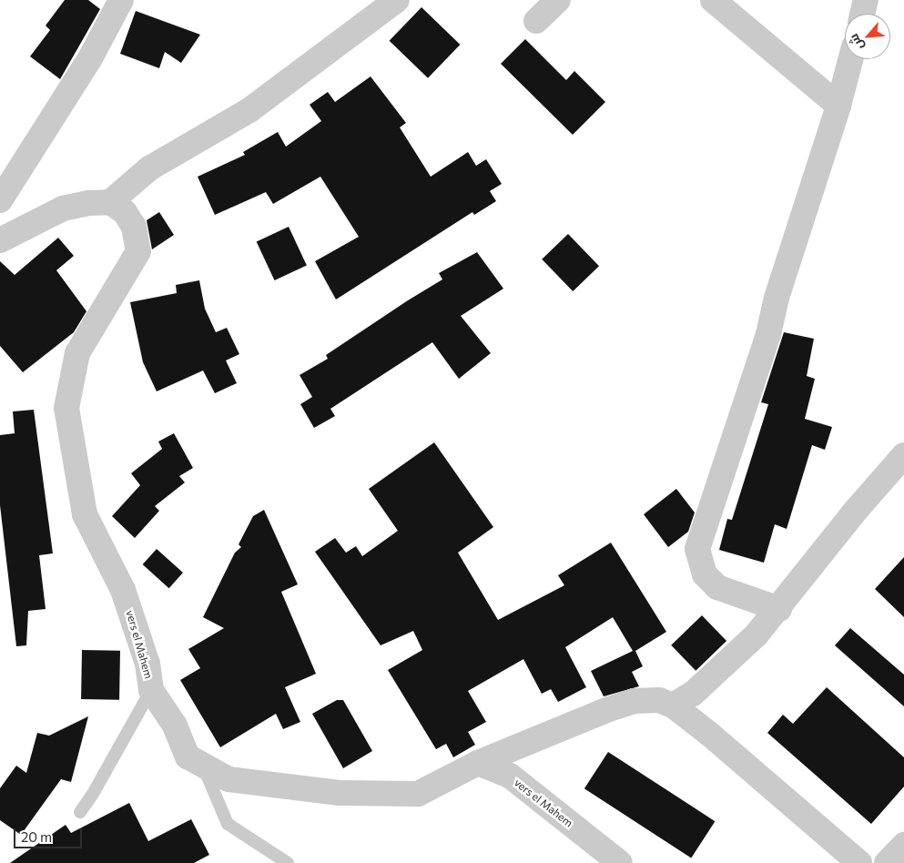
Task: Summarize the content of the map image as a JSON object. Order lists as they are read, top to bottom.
{
  "streets": {
    "street": ["vers el Mahem"]
  },
  "scale_bar": "20 m",
  "north": "bottom left"
}
